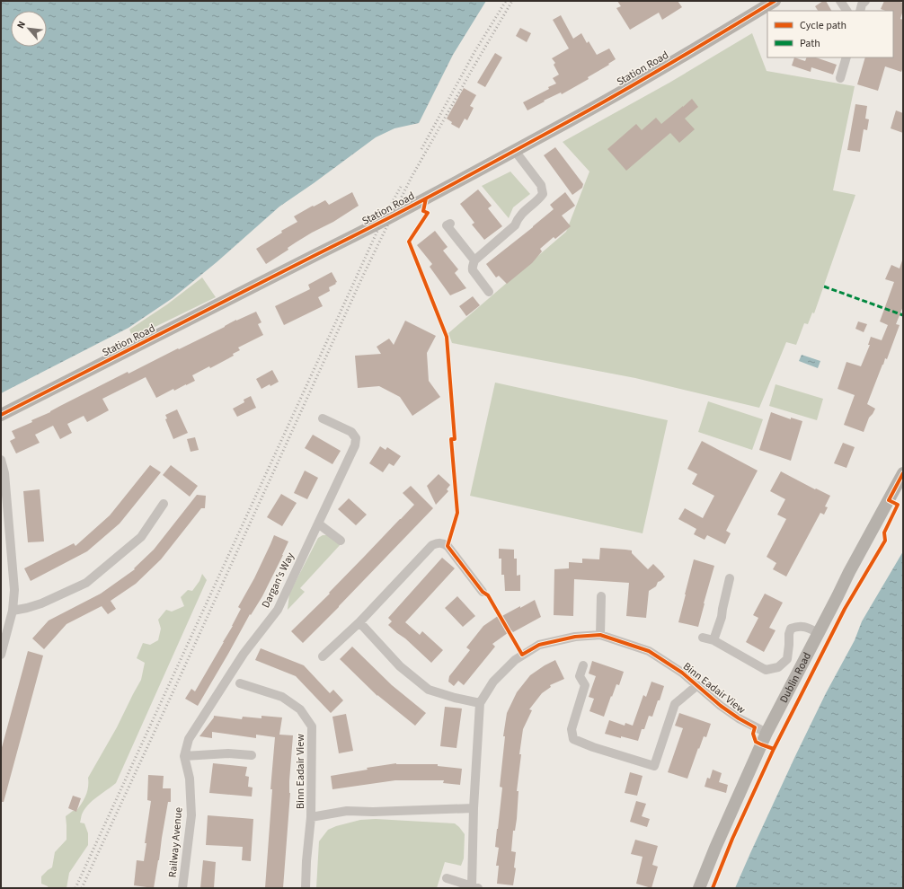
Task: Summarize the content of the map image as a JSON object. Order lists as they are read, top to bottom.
{
  "streets": {
    "main road": ["Station Road", "Dublin Road"],
    "street": ["Dargan's Way", "Binn Eadair View", "Railway Avenue"]
  },
  "crossings": [
    ["Dargan's Way", "Railway Avenue"],
    ["Dublin Road", "Binn Eadair View"]
  ],
  "legend": ["Cycle path", "Path"],
  "north": "top left"
}
